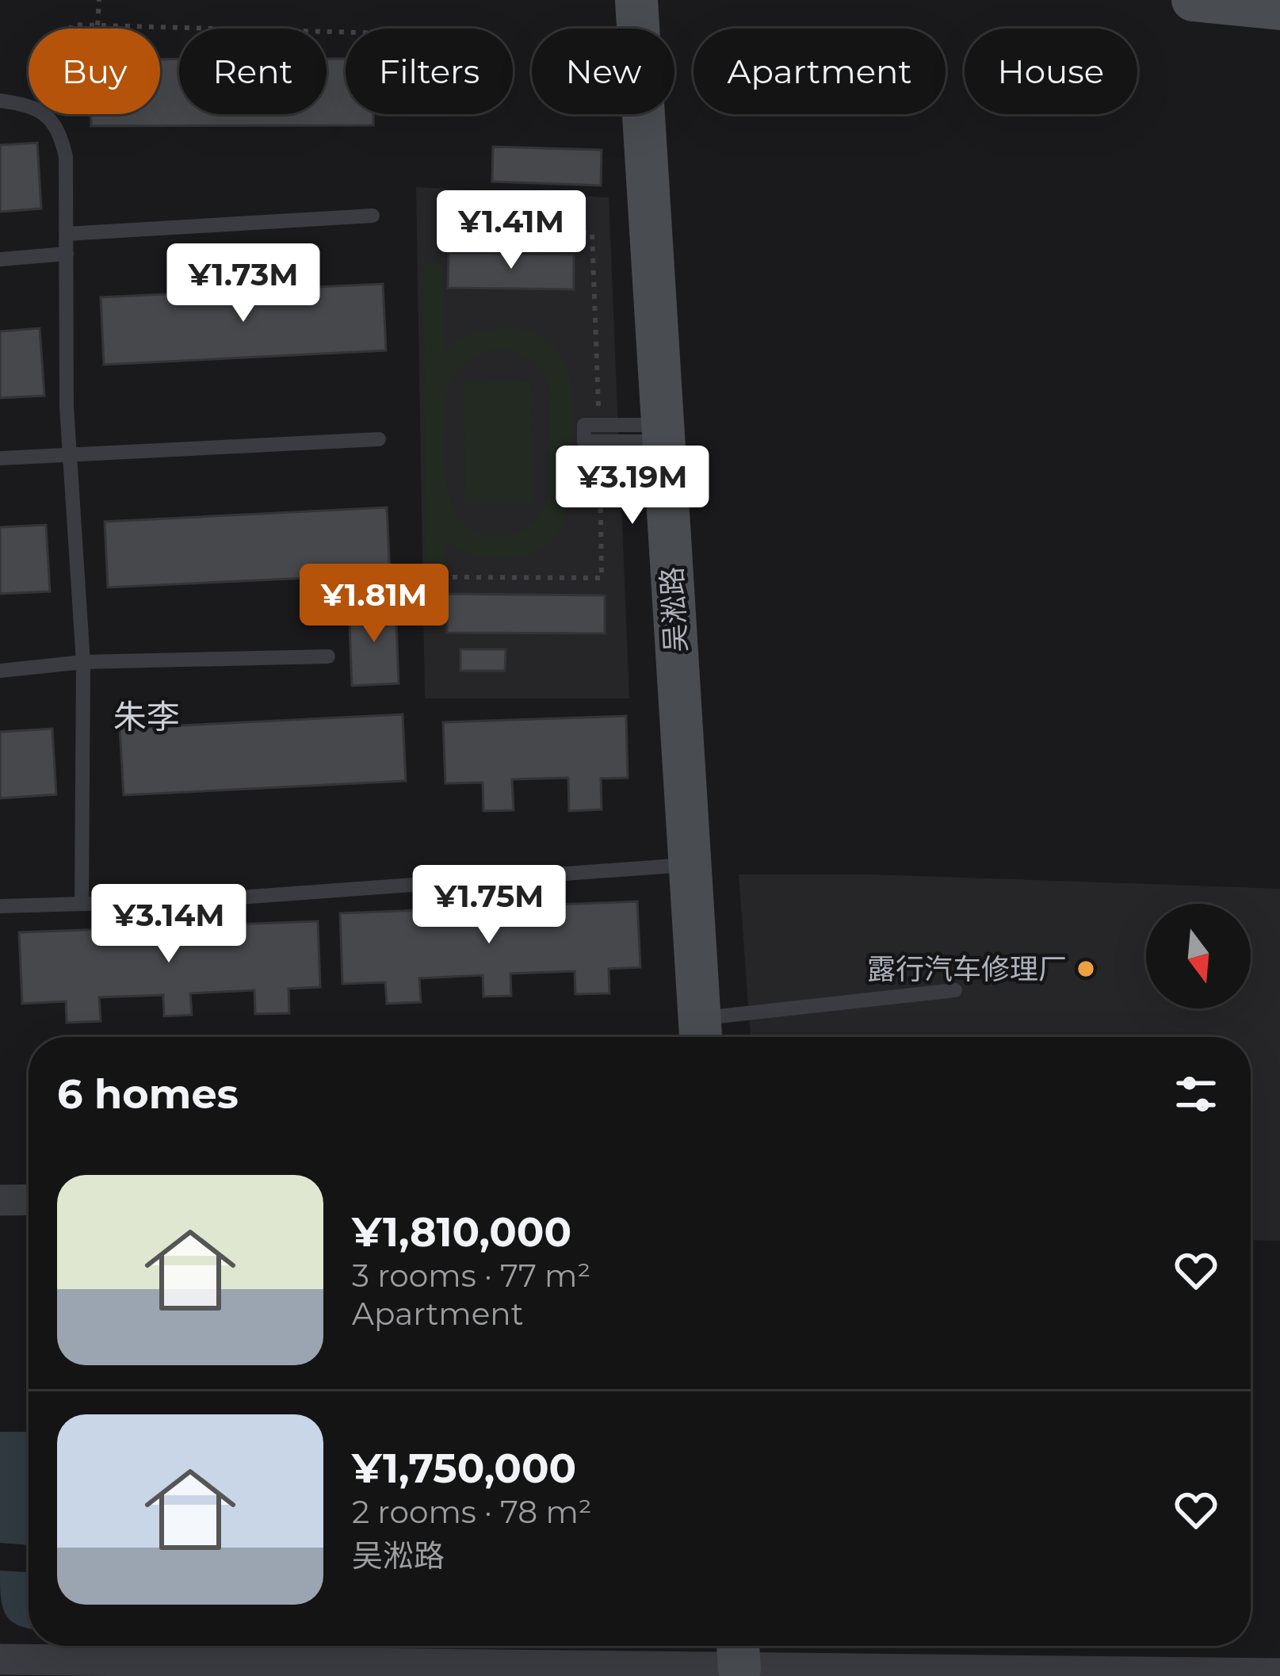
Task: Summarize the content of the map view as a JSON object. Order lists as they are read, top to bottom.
{
  "streets": {
    "street": ["吴淞路"]
  },
  "districts": ["朱李"],
  "places": ["露行汽车修理厂"],
  "north": "bottom",
  "page": {
    "chip": [
      "Buy",
      "Rent",
      "Filters",
      "New",
      "Apartment",
      "House"
    ],
    "price": [
      "¥1.41M",
      "¥1.73M",
      "¥3.19M",
      "¥1.81M",
      "¥1.75M",
      "¥3.14M"
    ],
    "heading": "6 homes",
    "list": [
      {
        "name": "¥1,810,000",
        "note": "3 rooms · 77 m² · Apartment"
      },
      {
        "name": "¥1,750,000",
        "note": "2 rooms · 78 m² · 吴淞路"
      }
    ]
  }
}
